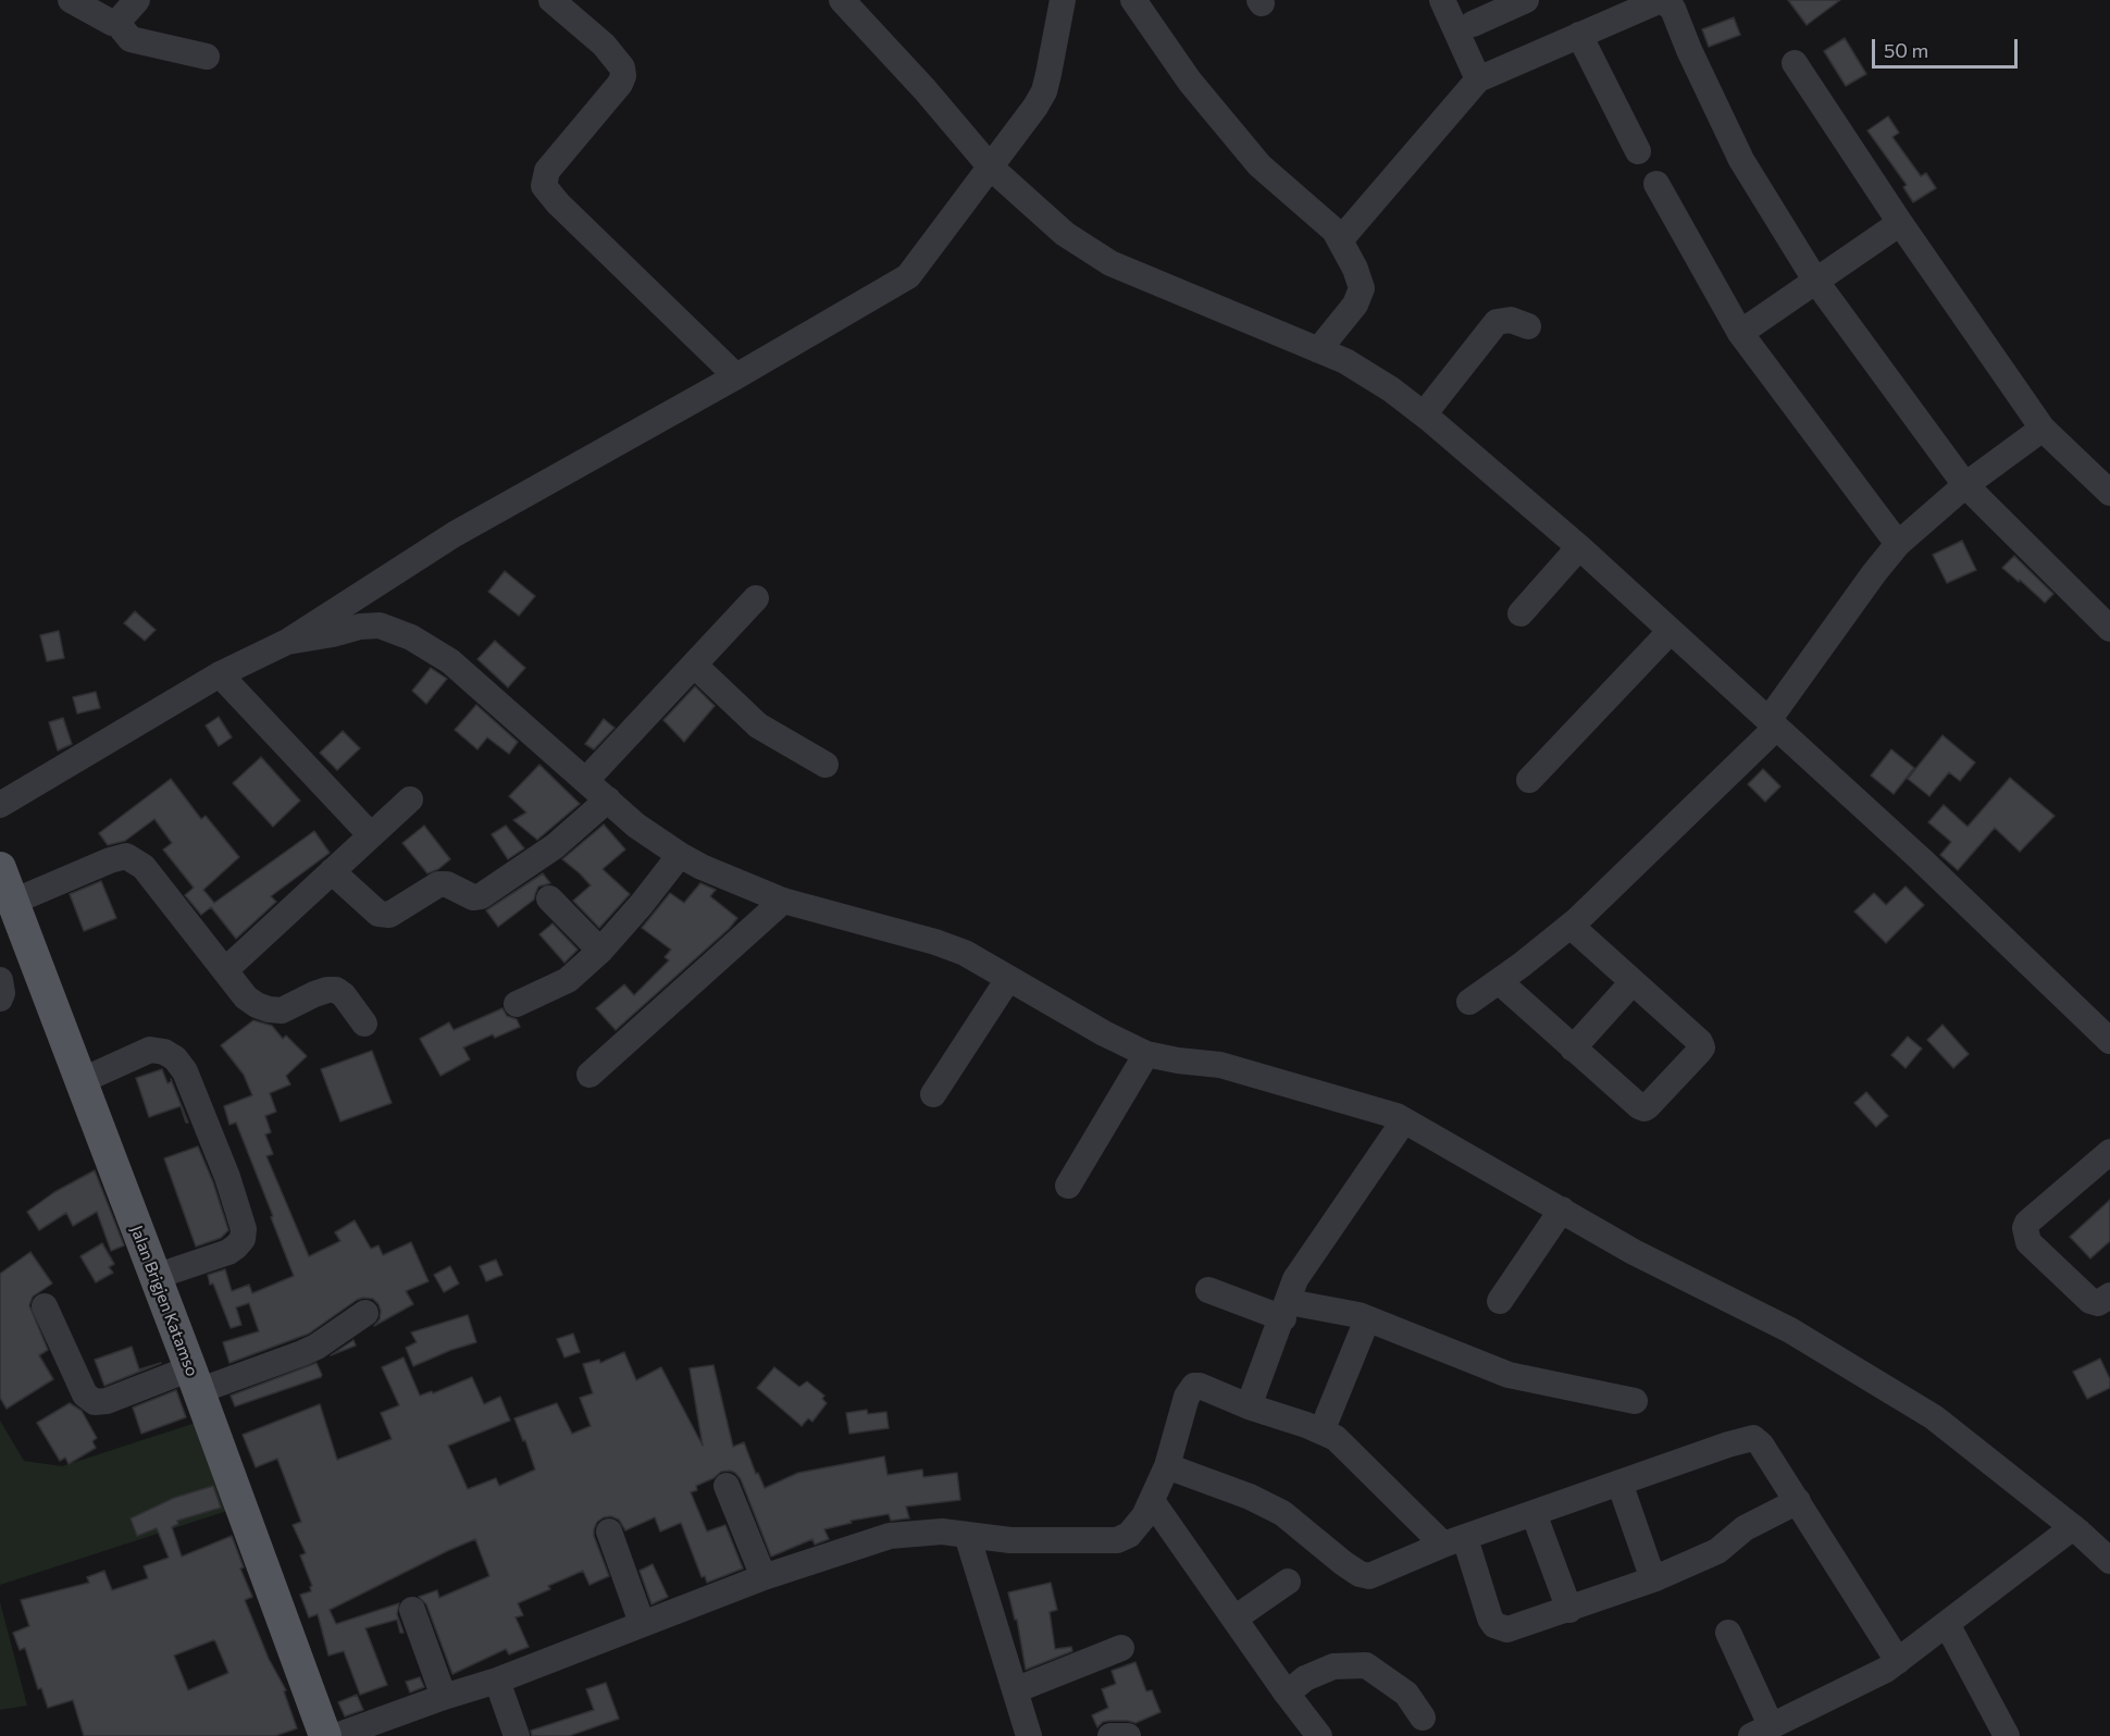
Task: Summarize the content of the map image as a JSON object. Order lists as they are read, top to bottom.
{
  "streets": {
    "main road": ["Jalan Brigjen Katamso"]
  },
  "scale_bar": "50 m"
}
